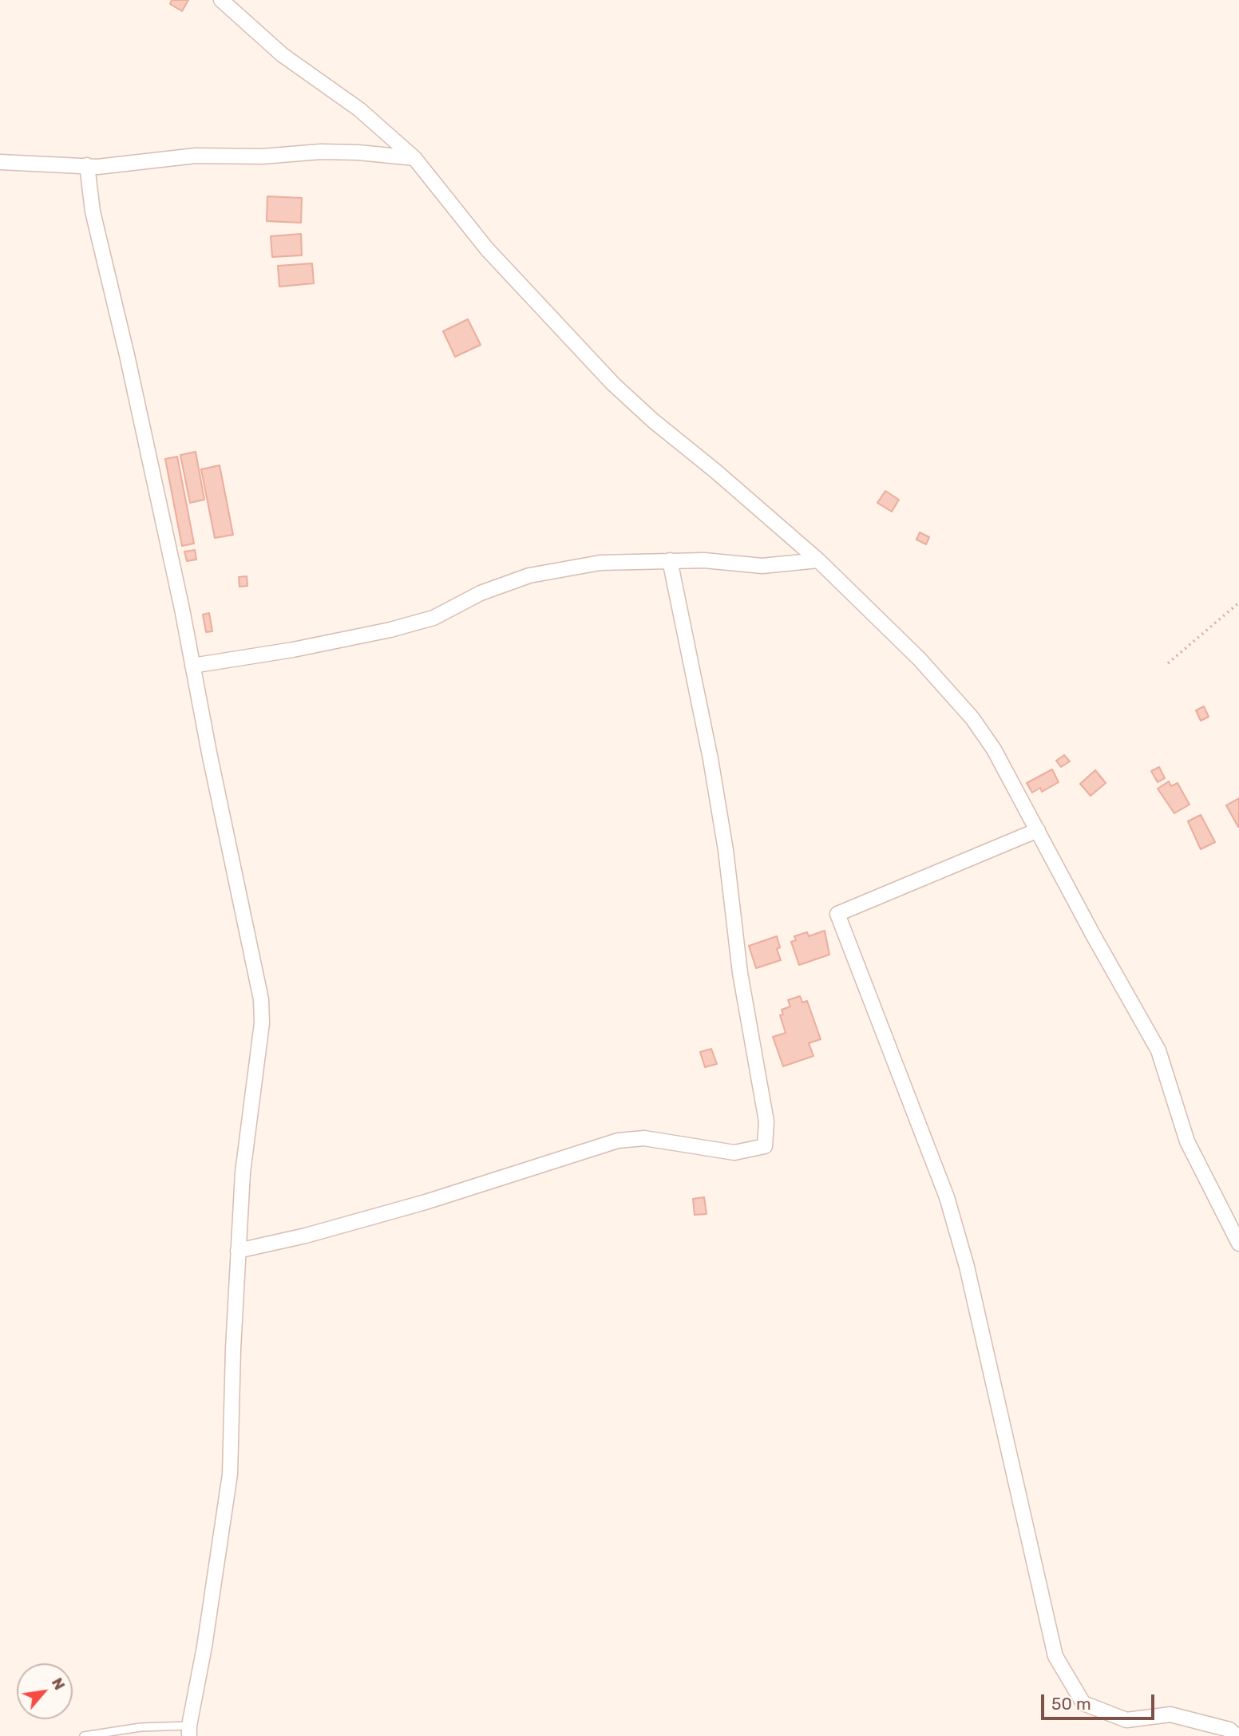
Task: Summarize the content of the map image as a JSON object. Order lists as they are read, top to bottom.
{
  "scale_bar": "50 m",
  "north": "top right"
}
